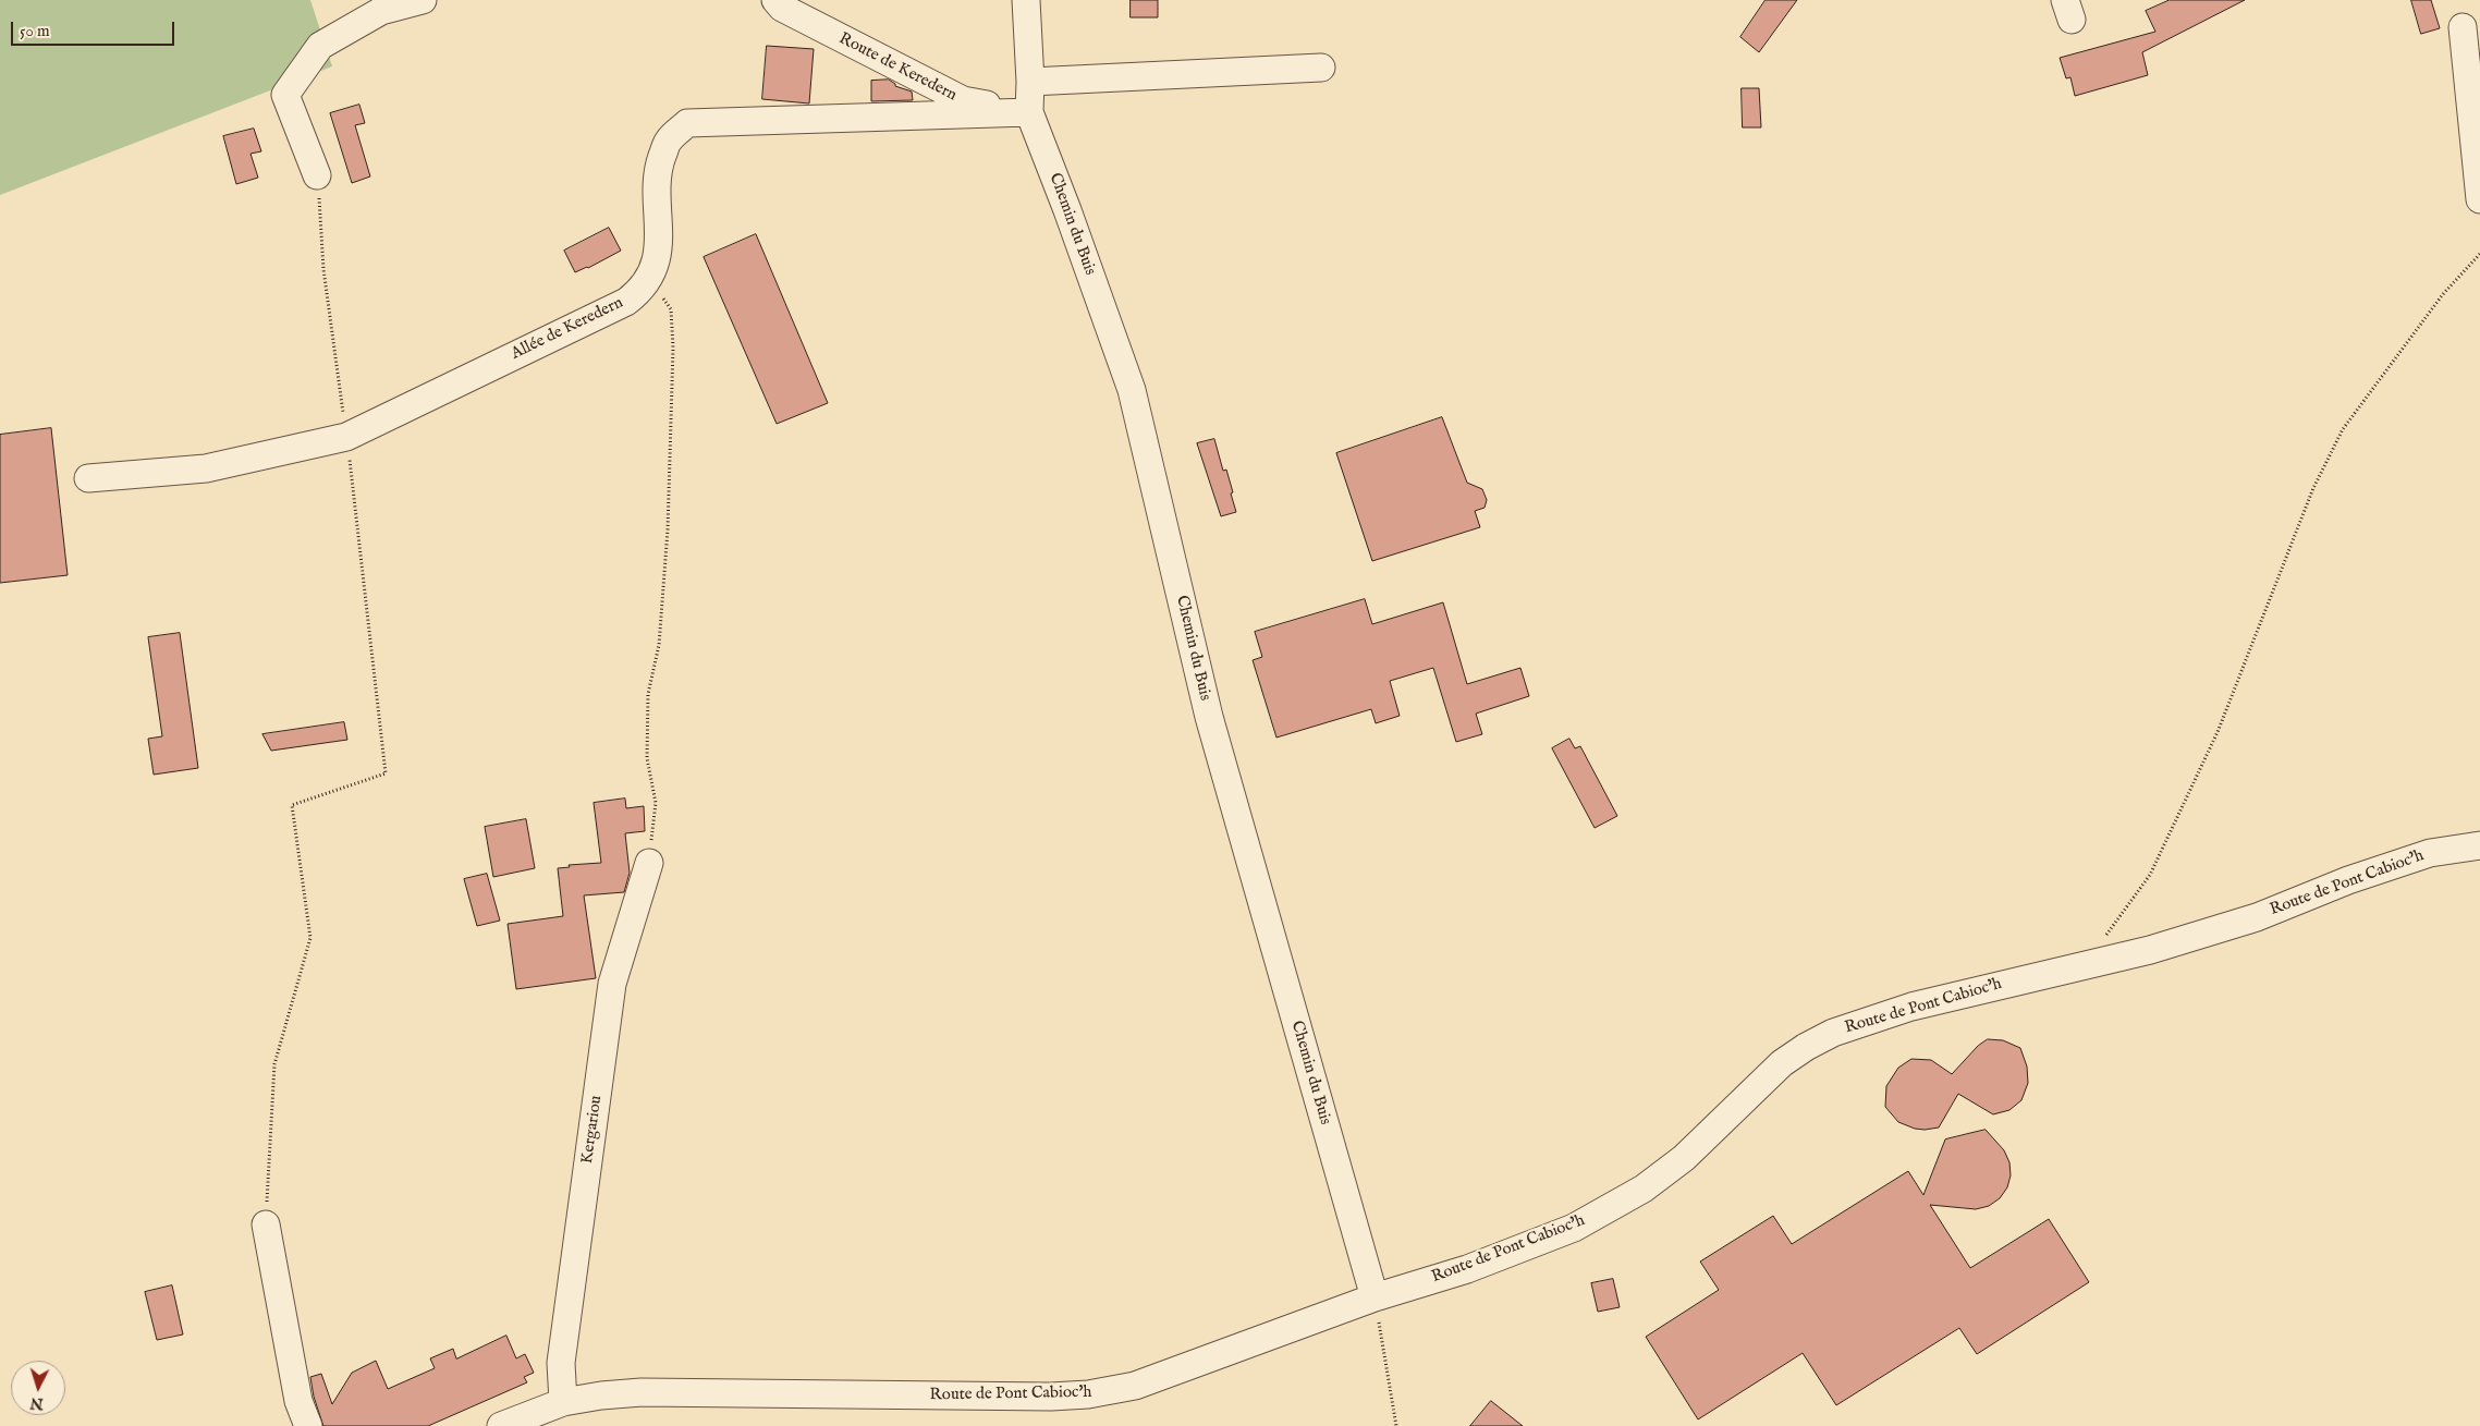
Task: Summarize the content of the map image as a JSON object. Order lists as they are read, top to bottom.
{
  "streets": {
    "street": [
      "Route de Keredern",
      "Chemin du Buis",
      "Allée de Keredern",
      "Route de Pont Cabioc'h",
      "Kergariou"
    ]
  },
  "crossings": [
    ["Route de Keredern", "Chemin du Buis"],
    ["Route de Keredern", "Allée de Keredern"],
    ["Chemin du Buis", "Allée de Keredern"],
    ["Chemin du Buis", "Route de Pont Cabioc'h"],
    ["Route de Pont Cabioc'h", "Kergariou"]
  ],
  "scale_bar": "50 m",
  "north": "bottom"
}
